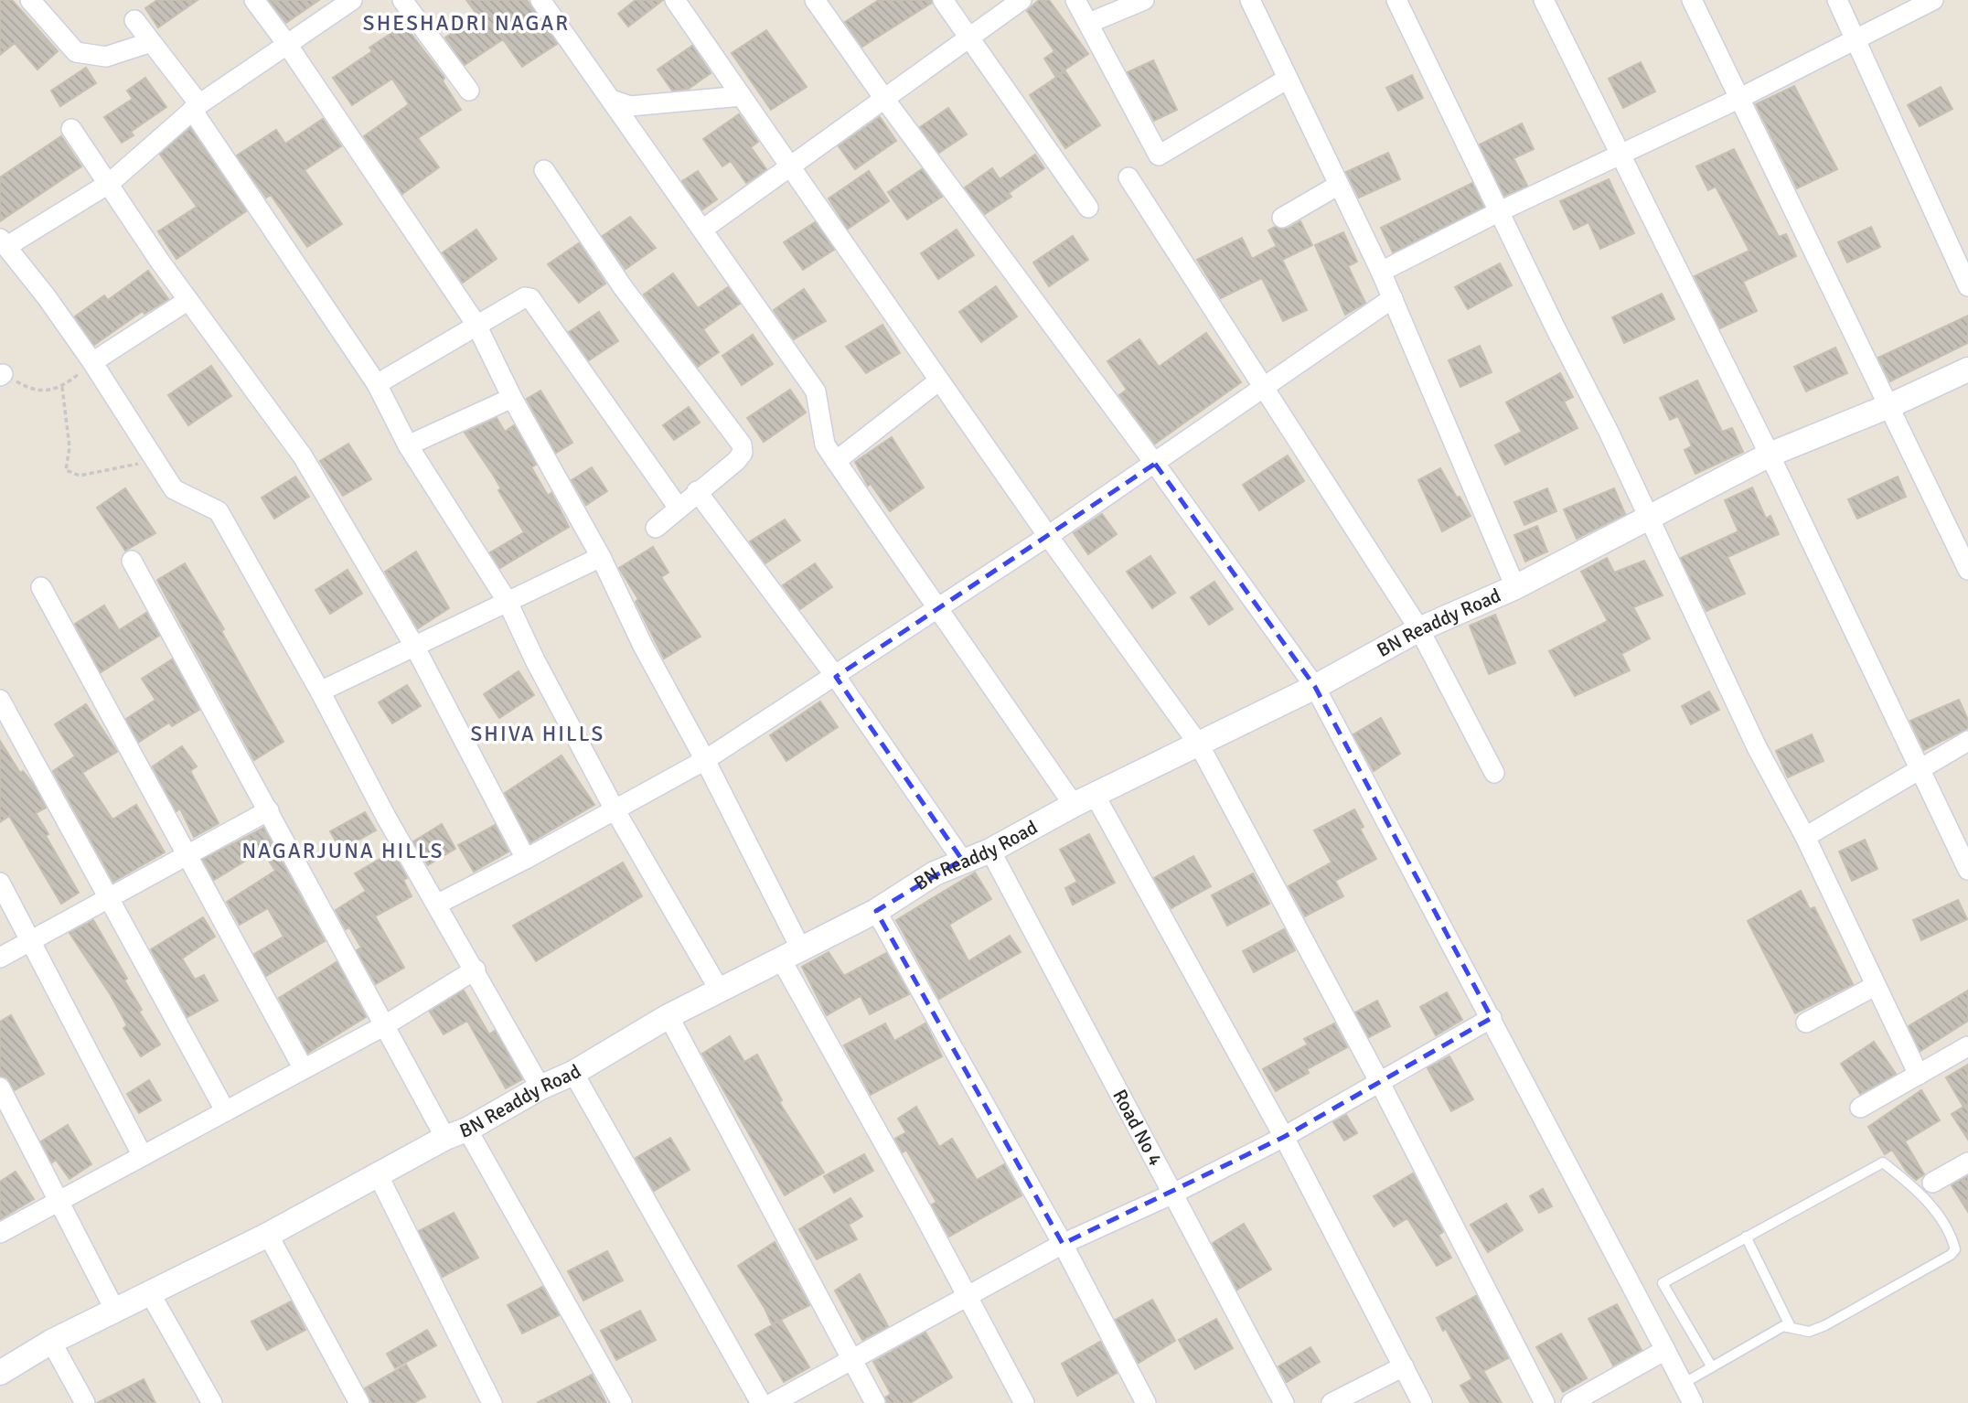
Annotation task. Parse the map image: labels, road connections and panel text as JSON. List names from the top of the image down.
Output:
{
  "streets": {
    "street": ["BN Readdy Road", "Road No 4"]
  },
  "crossings": [
    ["BN Readdy Road", "Road No 4"]
  ],
  "districts": ["SHESHADRI NAGAR", "SHIVA HILLS", "NAGARJUNA HILLS"]
}
